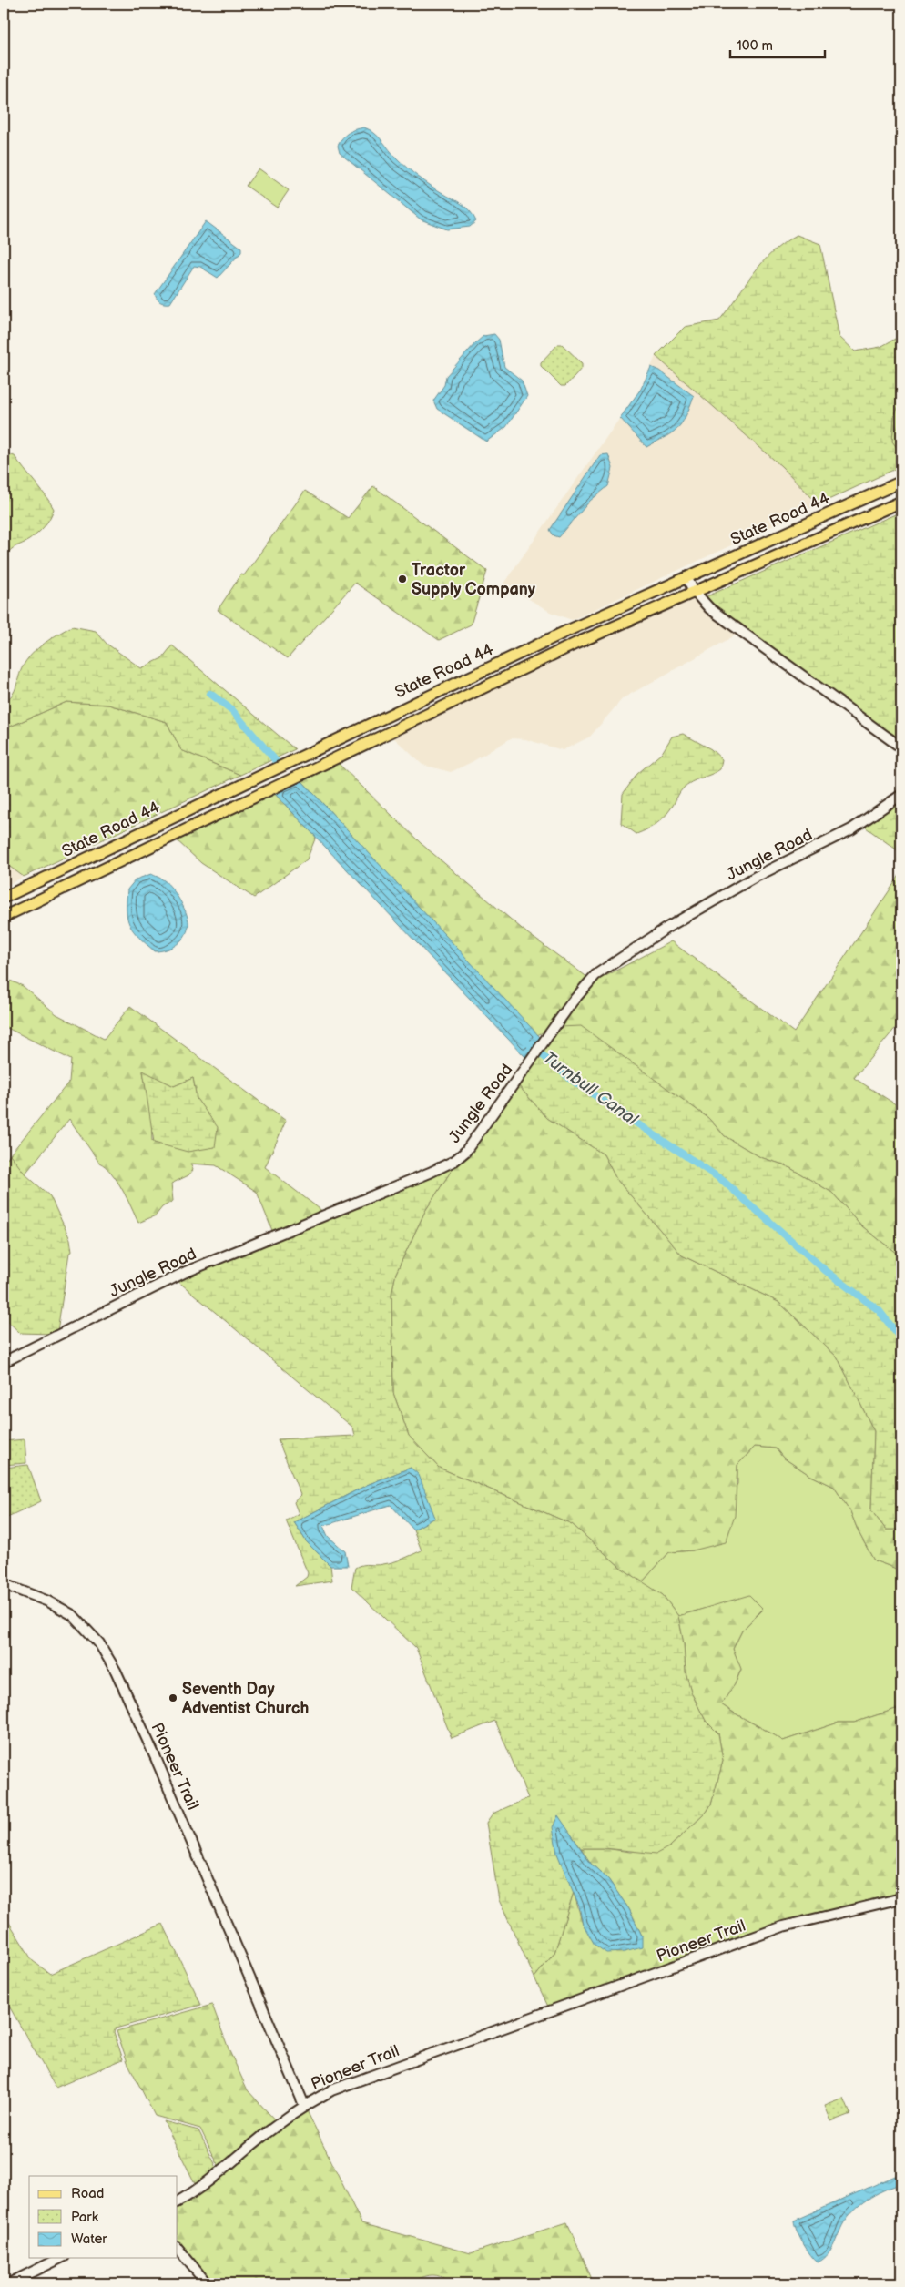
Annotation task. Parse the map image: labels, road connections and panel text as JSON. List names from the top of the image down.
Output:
{
  "streets": {
    "main road": ["State Road 44"],
    "street": ["Jungle Road", "Pioneer Trail"]
  },
  "water": ["Turnbull Canal"],
  "places": ["Tractor Supply Company", "Seventh Day Adventist Church"],
  "legend": ["Road", "Park", "Water"],
  "scale_bar": "100 m"
}
